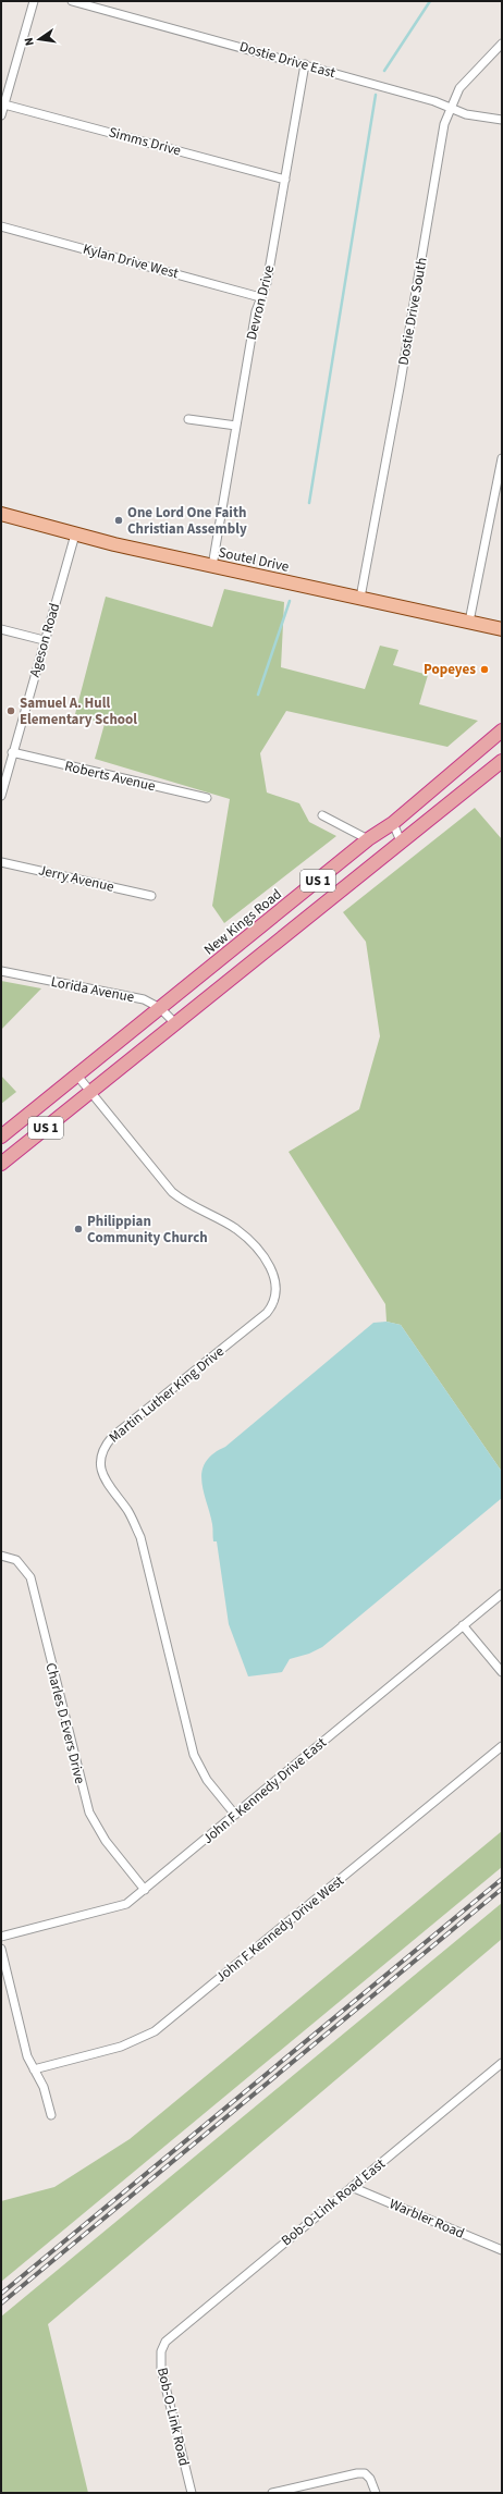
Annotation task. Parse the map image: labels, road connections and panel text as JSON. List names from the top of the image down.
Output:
{
  "streets": {
    "highway": ["US 1", "New Kings Road"],
    "main road": ["Soutel Drive"],
    "street": [
      "Dostie Drive East",
      "Simms Drive",
      "Kylan Drive West",
      "Devron Drive",
      "Dostie Drive South",
      "Ageson Road",
      "Roberts Avenue",
      "Jerry Avenue",
      "Lorida Avenue",
      "Martin Luther King Drive",
      "Charles D Evers Drive",
      "John F Kennedy Drive East",
      "John F Kennedy Drive West",
      "Bob-O-Link Road East",
      "Warbler Road",
      "Bob-O-Link Road"
    ]
  },
  "crossings": [
    ["Dostie Drive East", "Devron Drive"],
    ["Dostie Drive East", "Dostie Drive South"],
    ["Simms Drive", "Devron Drive"],
    ["Kylan Drive West", "Devron Drive"],
    ["Devron Drive", "Soutel Drive"],
    ["Dostie Drive South", "Soutel Drive"],
    ["Soutel Drive", "Ageson Road"],
    ["Ageson Road", "Roberts Avenue"],
    ["US 1", "Lorida Avenue"],
    ["US 1", "Martin Luther King Drive"],
    ["New Kings Road", "Lorida Avenue"],
    ["New Kings Road", "Martin Luther King Drive"],
    ["Martin Luther King Drive", "John F Kennedy Drive East"],
    ["Charles D Evers Drive", "John F Kennedy Drive East"],
    ["Bob-O-Link Road East", "Warbler Road"],
    ["Bob-O-Link Road East", "Bob-O-Link Road"]
  ],
  "places": [
    "One Lord One Faith Christian Assembly",
    "Popeyes",
    "Samuel A. Hull Elementary School",
    "Philippian Community Church"
  ],
  "north": "left"
}
